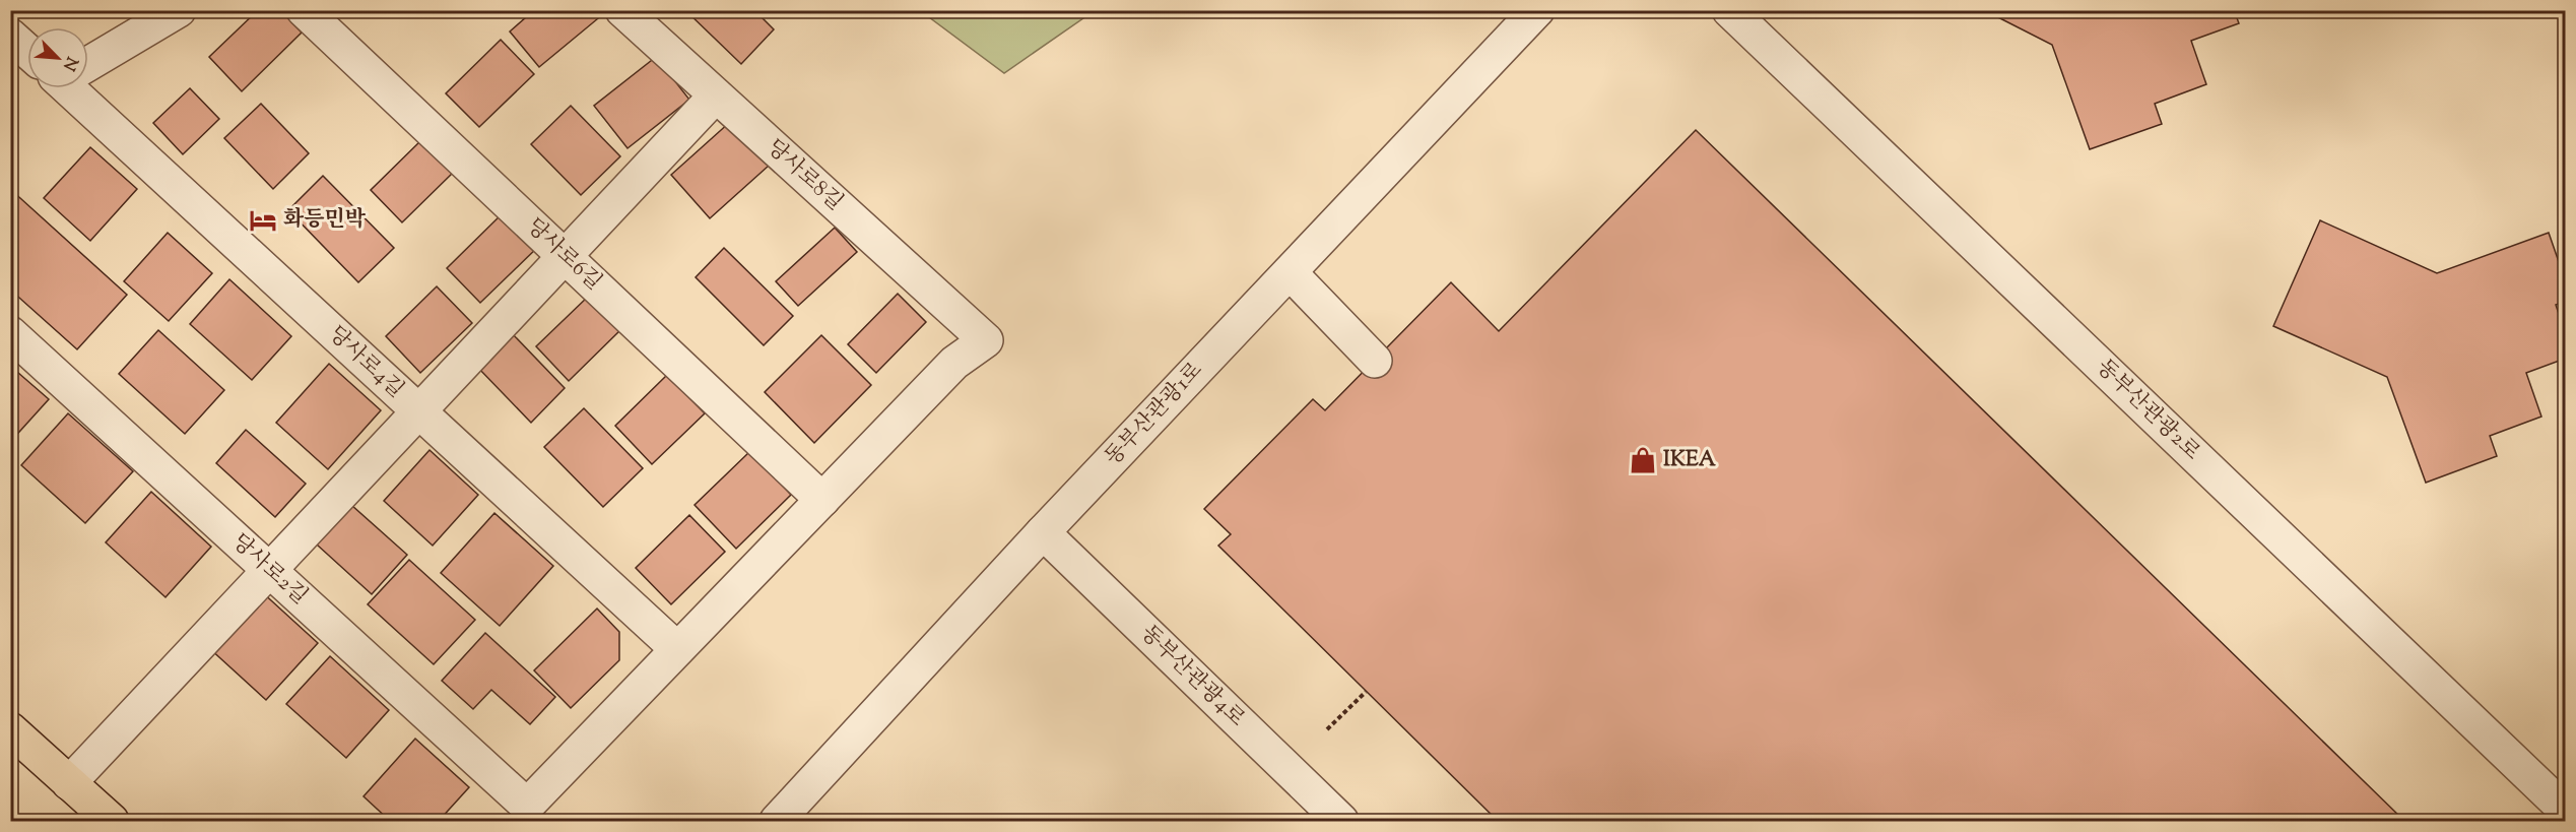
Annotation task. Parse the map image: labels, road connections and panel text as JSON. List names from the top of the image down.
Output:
{
  "streets": {
    "street": [
      "당사로8길",
      "당사로6길",
      "당사로4길",
      "동부산관광2로",
      "동부산관광1로",
      "당사로2길",
      "동부산관광4로"
    ]
  },
  "crossings": [
    ["당사로8길", "당사로6길"],
    ["당사로4길", "당사로2길"],
    ["동부산관광1로", "동부산관광4로"]
  ],
  "places": {
    "hotel": ["화등민박"],
    "shop": ["IKEA"]
  },
  "north": "bottom right"
}
